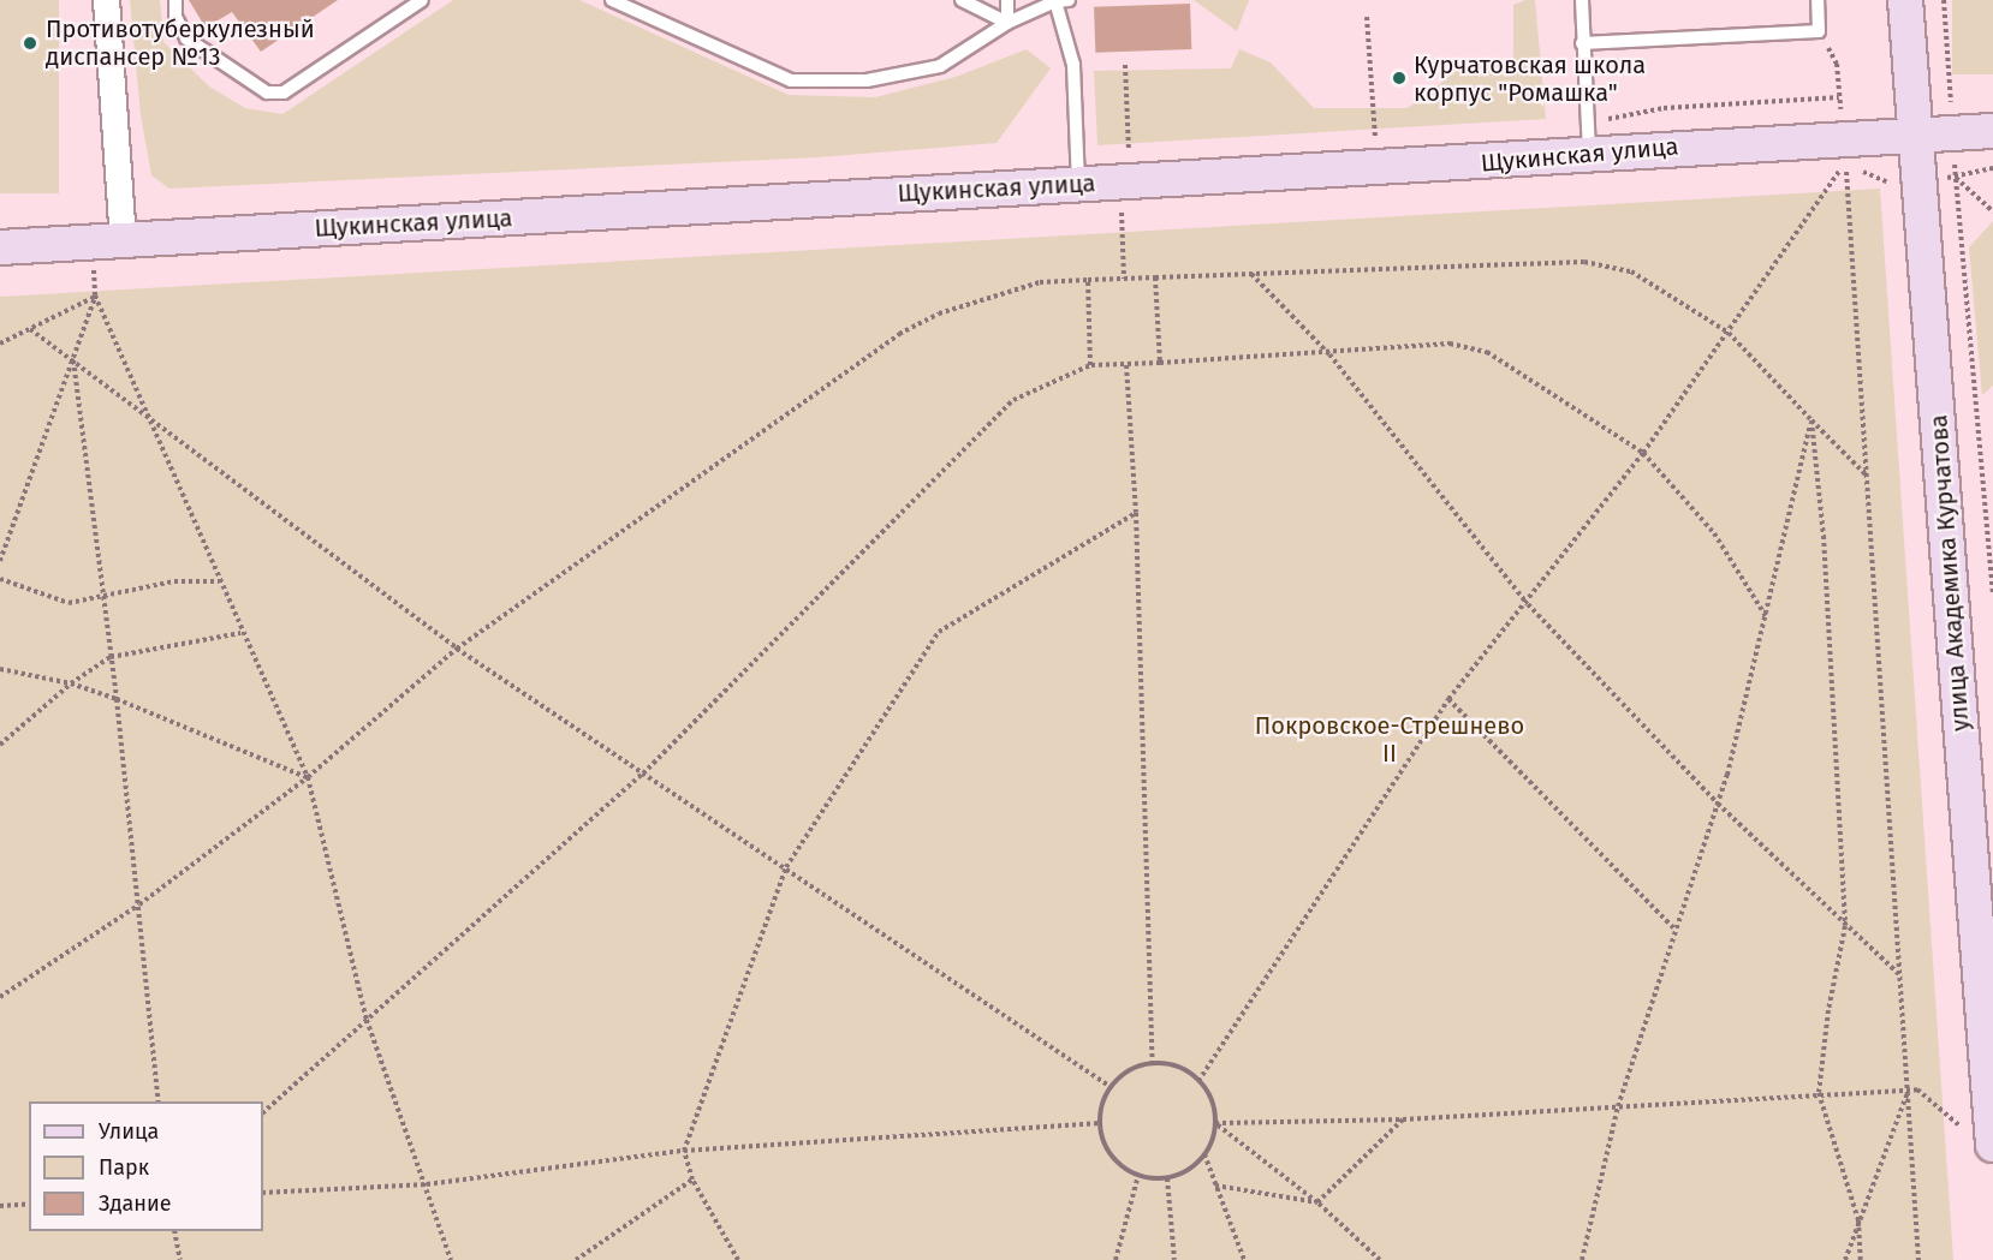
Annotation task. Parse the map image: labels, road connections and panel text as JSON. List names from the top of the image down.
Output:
{
  "streets": {
    "main road": ["Щукинская улица", "улица Академика Курчатова"]
  },
  "crossings": [
    ["Щукинская улица", "улица Академика Курчатова"]
  ],
  "parks": ["Покровское-Стрешнево II"],
  "places": ["Противотуберкулезный диспансер №13", "Курчатовская школа корпус \"Ромашка\""],
  "legend": ["Улица", "Парк", "Здание"]
}
